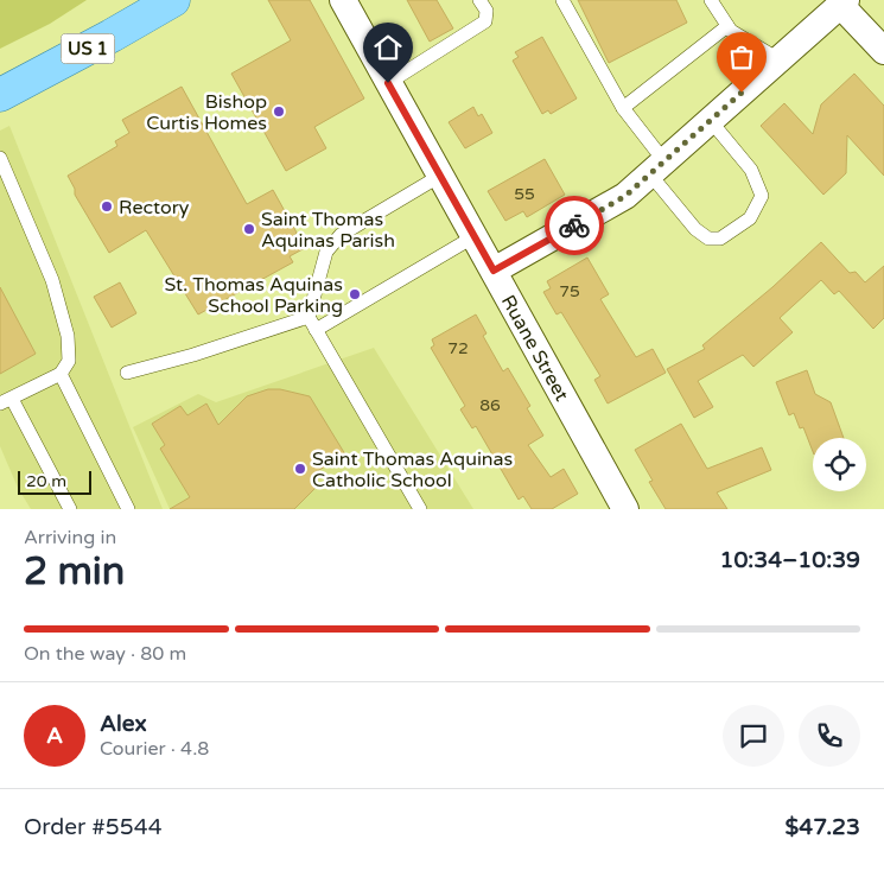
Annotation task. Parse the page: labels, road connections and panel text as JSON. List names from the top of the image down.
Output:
{
  "streets": {
    "main road": ["US 1"],
    "street": ["Ruane Street"]
  },
  "places": [
    "Bishop Curtis Homes",
    "Rectory",
    "Saint Thomas Aquinas Parish",
    "St. Thomas Aquinas School Parking",
    "Saint Thomas Aquinas Catholic School"
  ],
  "house_numbers": [
    "55",
    "75",
    "72",
    "86"
  ],
  "scale_bar": "20 m",
  "page": {
    "scale": "20 m",
    "heading": ["2 min", "Arriving in", "10:34–10:39"],
    "panel": [
      "Alex",
      "Courier · 4.8",
      "Order #5544",
      "$47.23"
    ],
    "bar": "On the way · 80 m",
    "round": "A"
  }
}
